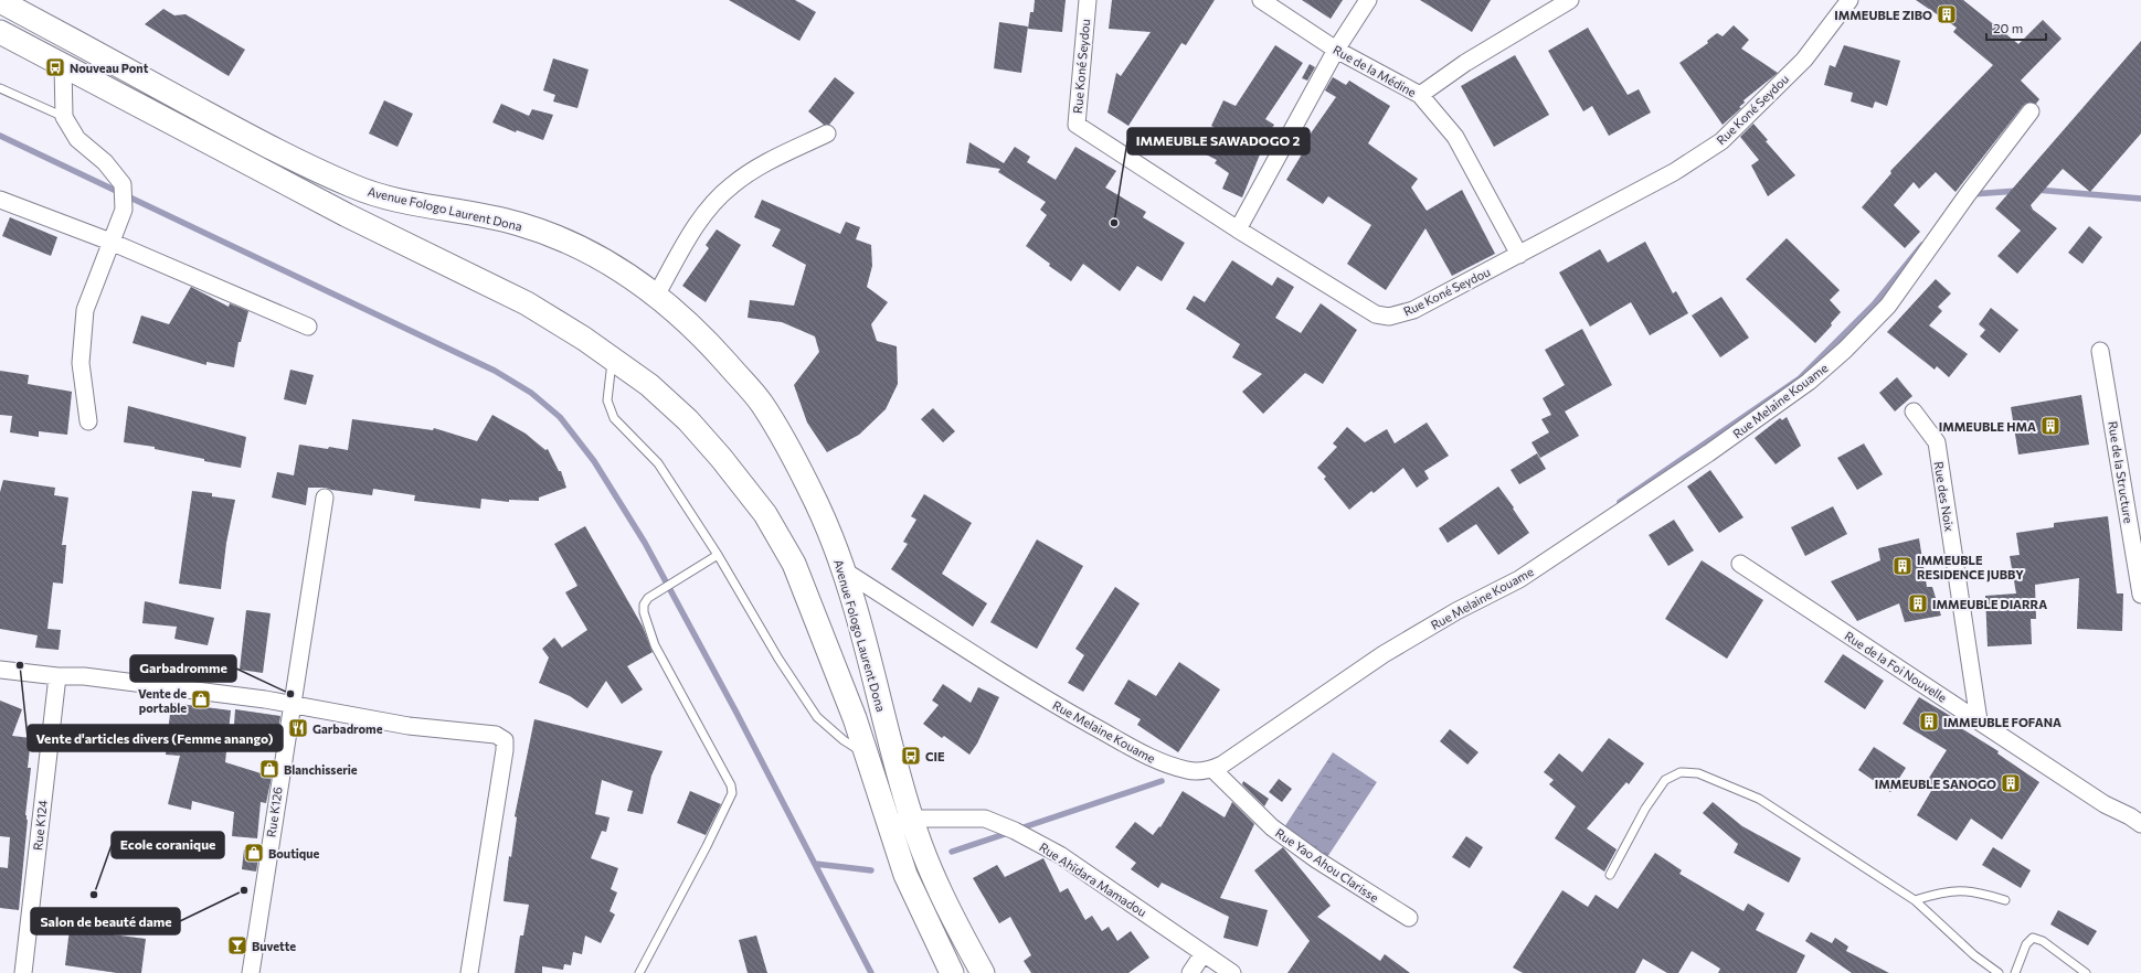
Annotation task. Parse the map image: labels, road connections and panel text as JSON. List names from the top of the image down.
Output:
{
  "streets": {
    "main road": ["Avenue Fologo Laurent Dona"],
    "street": [
      "Rue Koné Seydou",
      "Rue de la Médine",
      "Rue Melaine Kouame",
      "Rue de la Structure",
      "Rue des Noix",
      "Rue de la Foi Nouvelle",
      "Rue K126",
      "Rue K124",
      "Rue Yao Ahou Clarisse",
      "Rue Ahïdara Mamadou"
    ]
  },
  "crossings": [
    ["Rue Koné Seydou", "Rue de la Médine"],
    ["Avenue Fologo Laurent Dona", "Rue Melaine Kouame"],
    ["Avenue Fologo Laurent Dona", "Rue Ahïdara Mamadou"],
    ["Rue Melaine Kouame", "Rue Yao Ahou Clarisse"],
    ["Rue des Noix", "Rue de la Foi Nouvelle"]
  ],
  "places": {
    "building": [
      "IMMEUBLE ZIBO",
      "IMMEUBLE HMA",
      "IMMEUBLE RESIDENCE JUBBY",
      "IMMEUBLE DIARRA",
      "IMMEUBLE FOFANA",
      "IMMEUBLE SANOGO"
    ],
    "bus stop": ["Nouveau Pont", "CIE"],
    "other": [
      "IMMEUBLE SAWADOGO 2",
      "Vente d'articles divers (Femme anango)",
      "Garbadromme",
      "Salon de beauté dame",
      "Ecole coranique"
    ],
    "shop": ["Vente de portable", "Blanchisserie", "Boutique"],
    "restaurant": ["Garbadrome"],
    "bar": ["Buvette"]
  },
  "scale_bar": "20 m"
}
